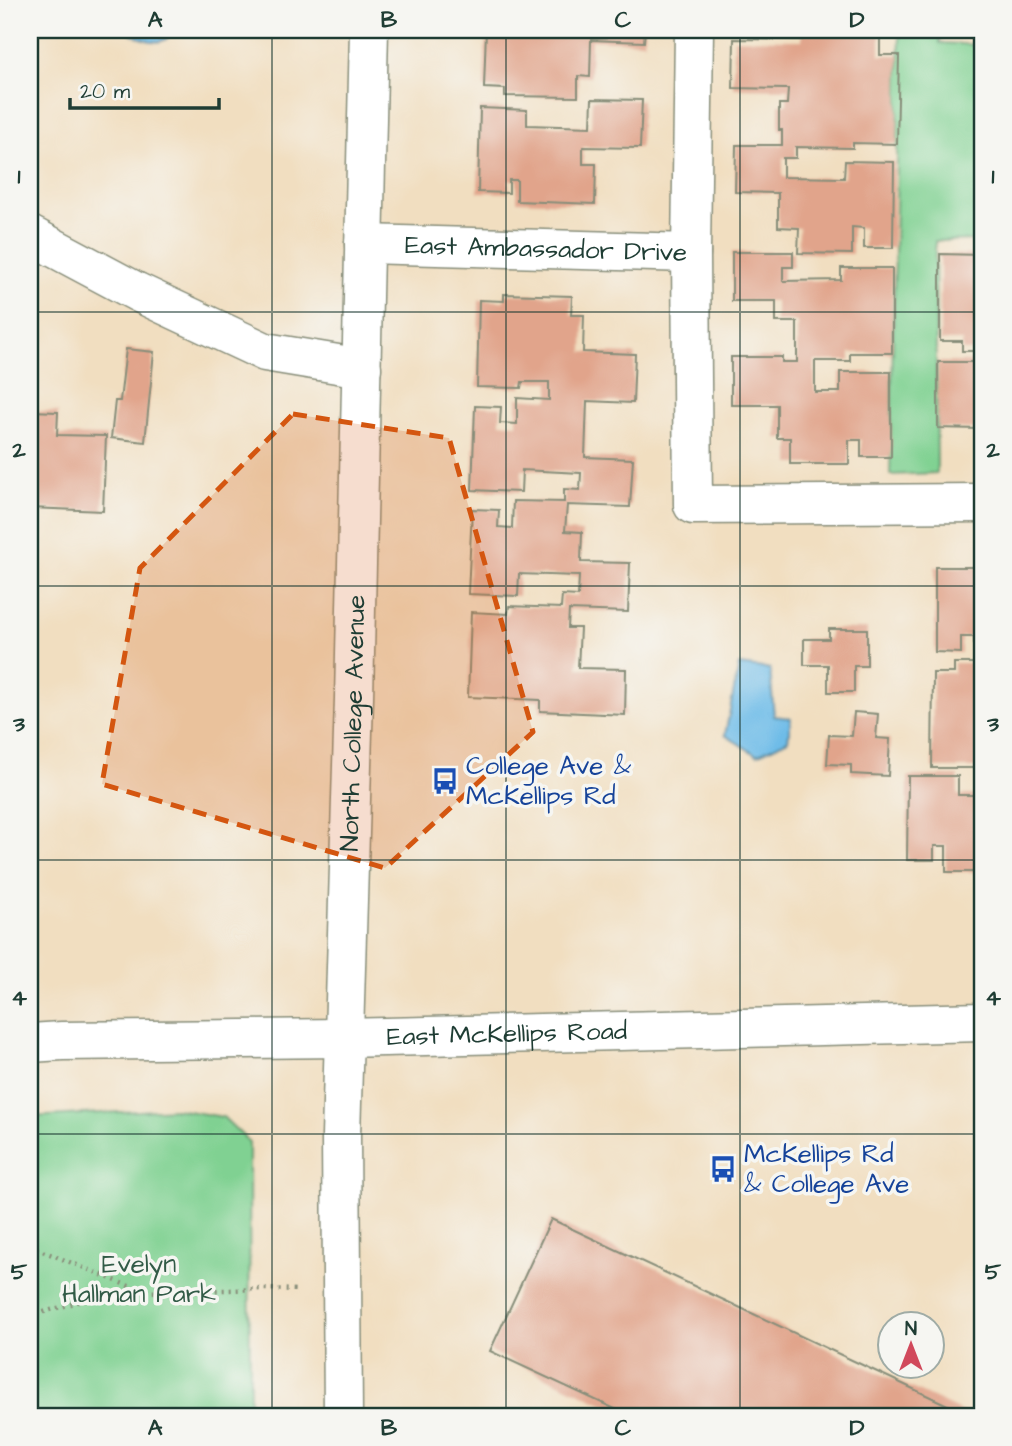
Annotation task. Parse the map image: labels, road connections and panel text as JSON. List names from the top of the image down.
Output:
{
  "streets": {
    "street": ["East Ambassador Drive", "North College Avenue", "East McKellips Road"]
  },
  "crossings": [
    ["East Ambassador Drive", "North College Avenue"],
    ["North College Avenue", "East McKellips Road"]
  ],
  "parks": ["Evelyn Hallman Park"],
  "places": {
    "bus stop": ["College Ave & McKellips Rd", "McKellips Rd & College Ave"]
  },
  "scale_bar": "20 m",
  "north": "top",
  "grid": {
    "columns": [
      "A",
      "B",
      "C",
      "D"
    ],
    "rows": [
      "1",
      "2",
      "3",
      "4",
      "5"
    ]
  }
}
